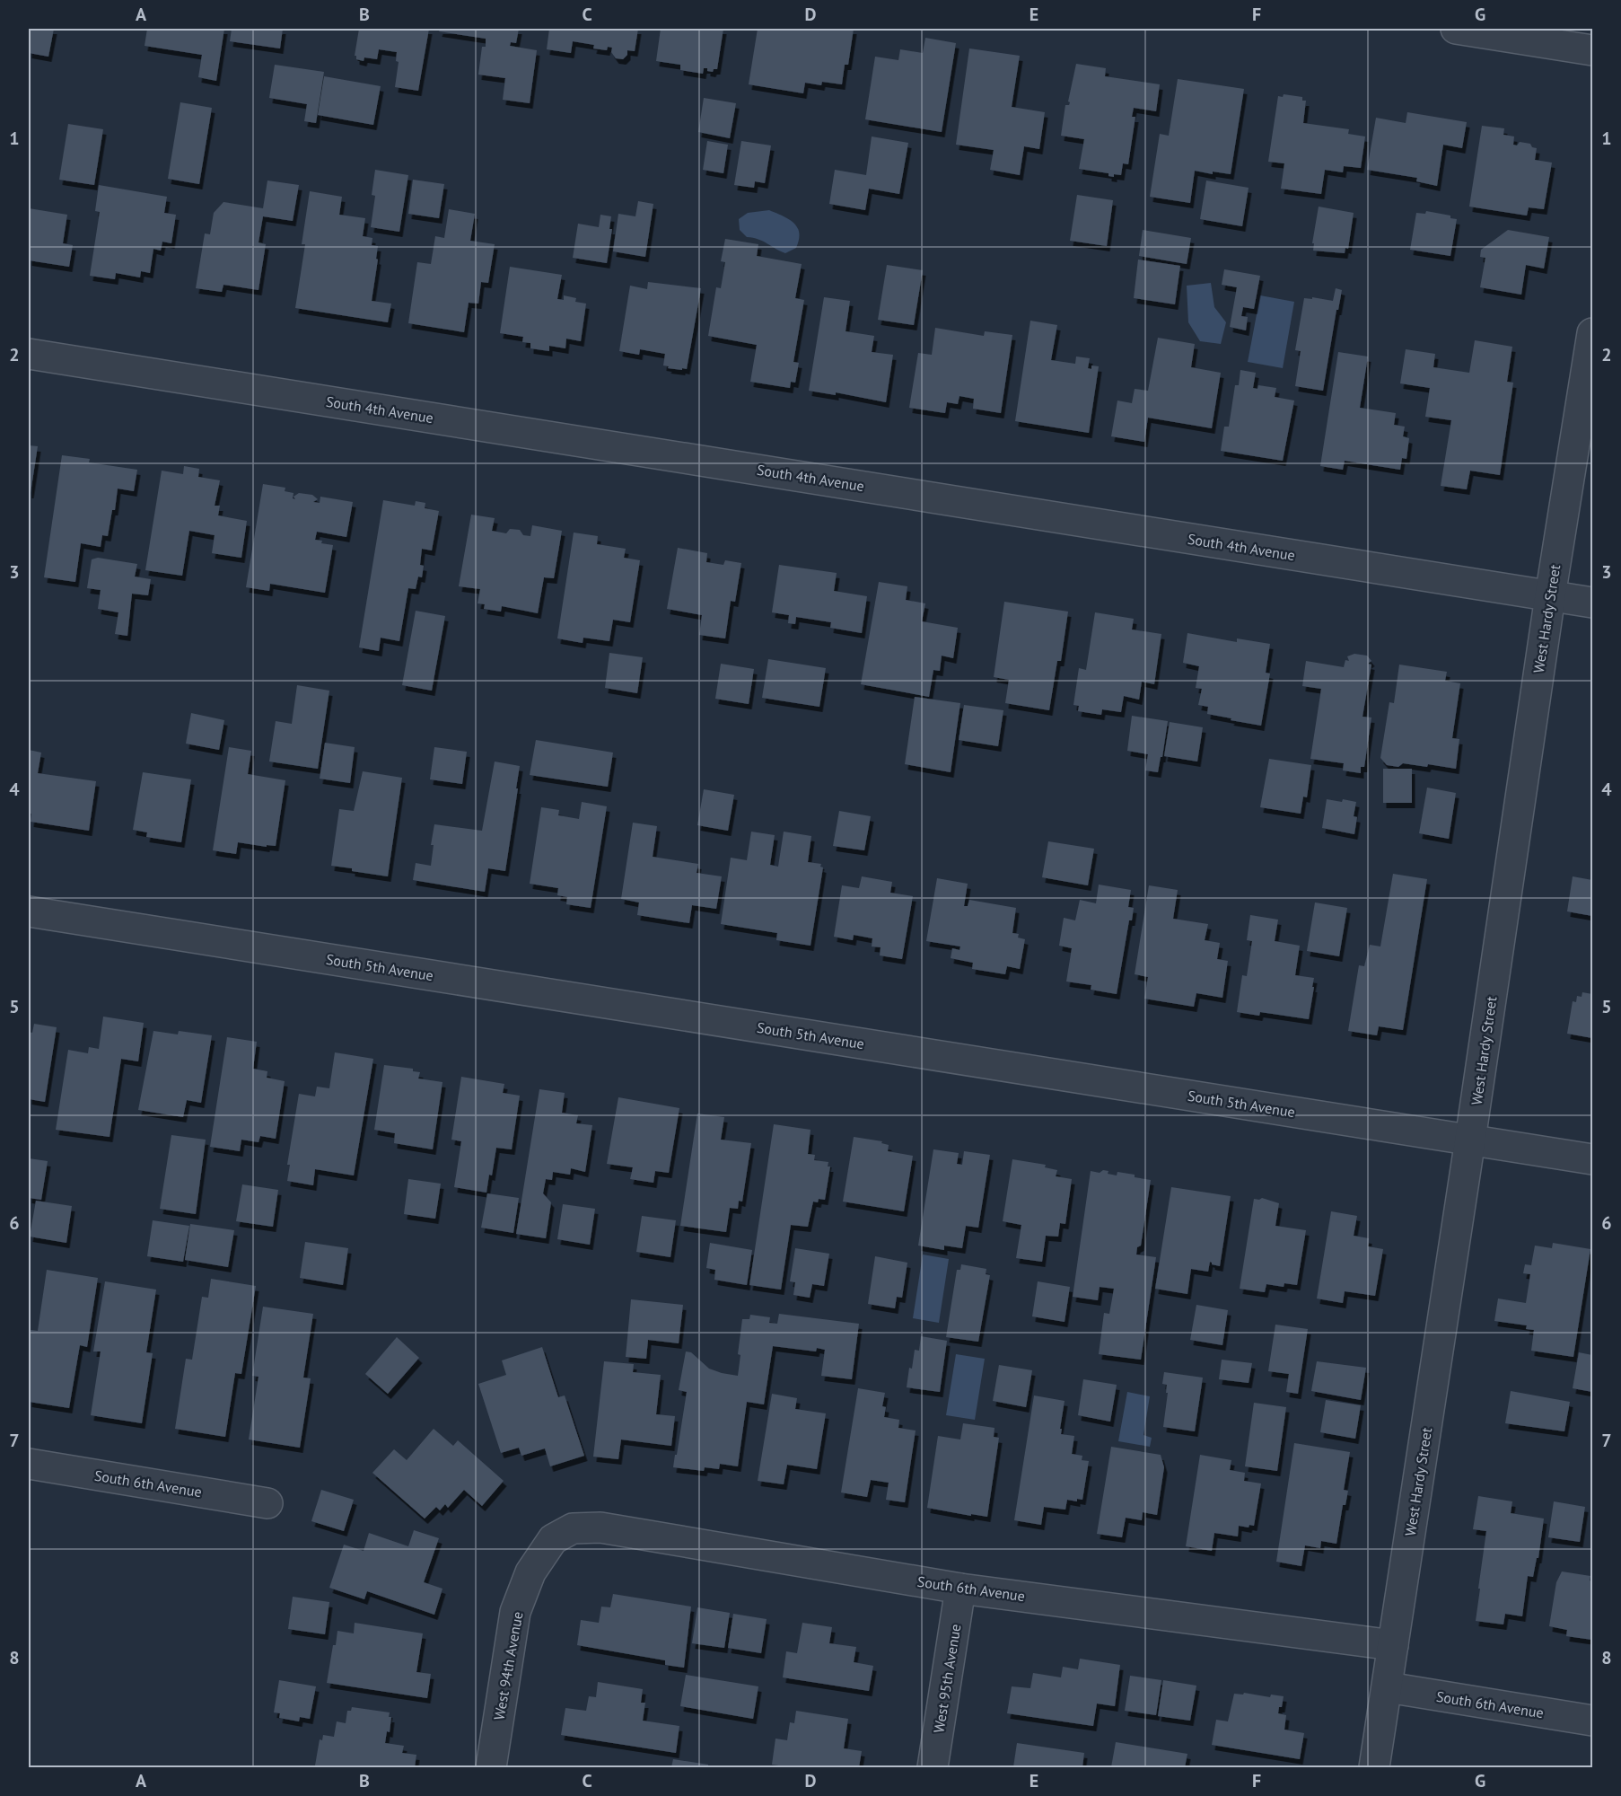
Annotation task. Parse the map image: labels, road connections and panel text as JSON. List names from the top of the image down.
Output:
{
  "streets": {
    "street": [
      "South 4th Avenue",
      "West Hardy Street",
      "South 5th Avenue",
      "South 6th Avenue",
      "West 94th Avenue",
      "West 95th Avenue"
    ]
  },
  "crossings": [
    ["South 4th Avenue", "West Hardy Street"],
    ["West Hardy Street", "South 5th Avenue"],
    ["West Hardy Street", "South 6th Avenue"],
    ["South 6th Avenue", "West 94th Avenue"],
    ["South 6th Avenue", "West 95th Avenue"]
  ],
  "grid": {
    "columns": [
      "A",
      "B",
      "C",
      "D",
      "E",
      "F",
      "G"
    ],
    "rows": [
      "1",
      "2",
      "3",
      "4",
      "5",
      "6",
      "7",
      "8"
    ]
  }
}
